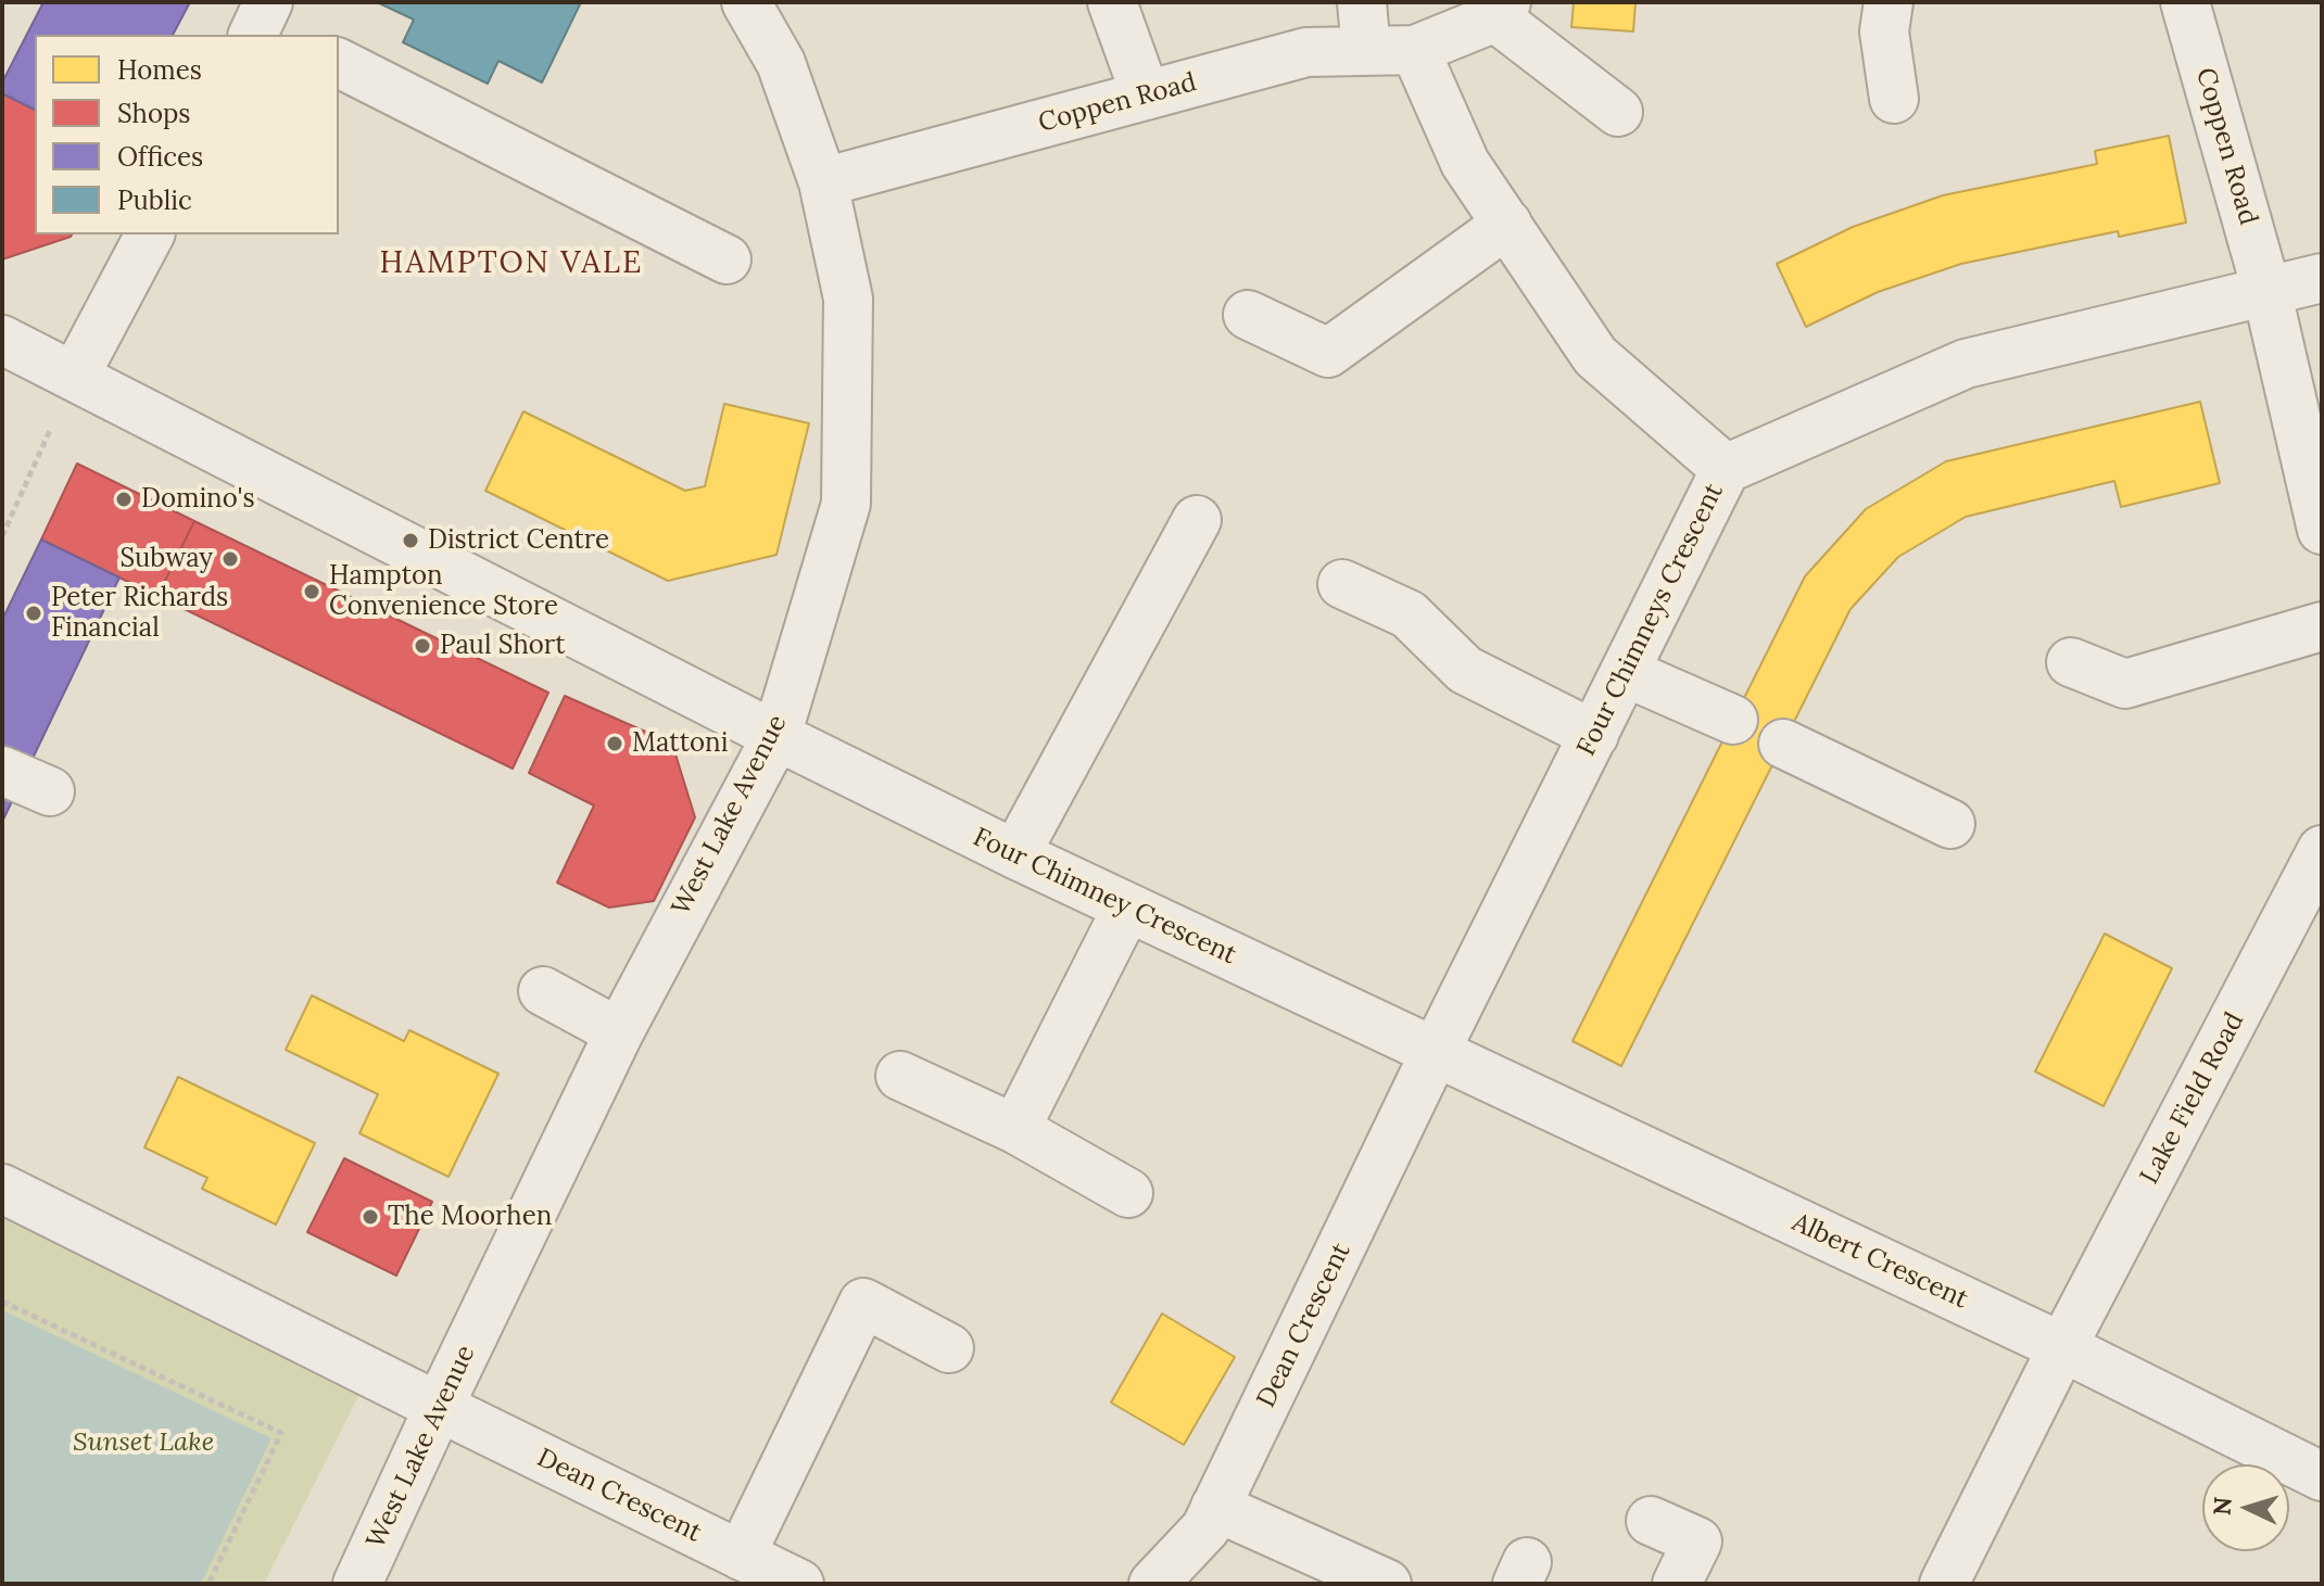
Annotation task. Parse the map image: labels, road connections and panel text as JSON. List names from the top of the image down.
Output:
{
  "streets": {
    "street": [
      "Coppen Road",
      "Four Chimneys Crescent",
      "West Lake Avenue",
      "Four Chimney Crescent",
      "Lake Field Road",
      "Albert Crescent",
      "Dean Crescent"
    ]
  },
  "crossings": [
    ["Coppen Road", "Four Chimneys Crescent"],
    ["Coppen Road", "West Lake Avenue"],
    ["Four Chimneys Crescent", "Four Chimney Crescent"],
    ["Four Chimneys Crescent", "Albert Crescent"],
    ["Four Chimneys Crescent", "Dean Crescent"],
    ["West Lake Avenue", "Four Chimney Crescent"],
    ["West Lake Avenue", "Dean Crescent"],
    ["Four Chimney Crescent", "Albert Crescent"],
    ["Four Chimney Crescent", "Dean Crescent"],
    ["Lake Field Road", "Albert Crescent"],
    ["Albert Crescent", "Dean Crescent"]
  ],
  "districts": ["HAMPTON VALE"],
  "parks": ["Sunset Lake"],
  "places": [
    "Domino's",
    "District Centre",
    "Subway",
    "Hampton Convenience Store",
    "Peter Richards Financial",
    "Paul Short",
    "Mattoni",
    "The Moorhen"
  ],
  "legend": [
    "Homes",
    "Shops",
    "Offices",
    "Public"
  ],
  "north": "left"
}
